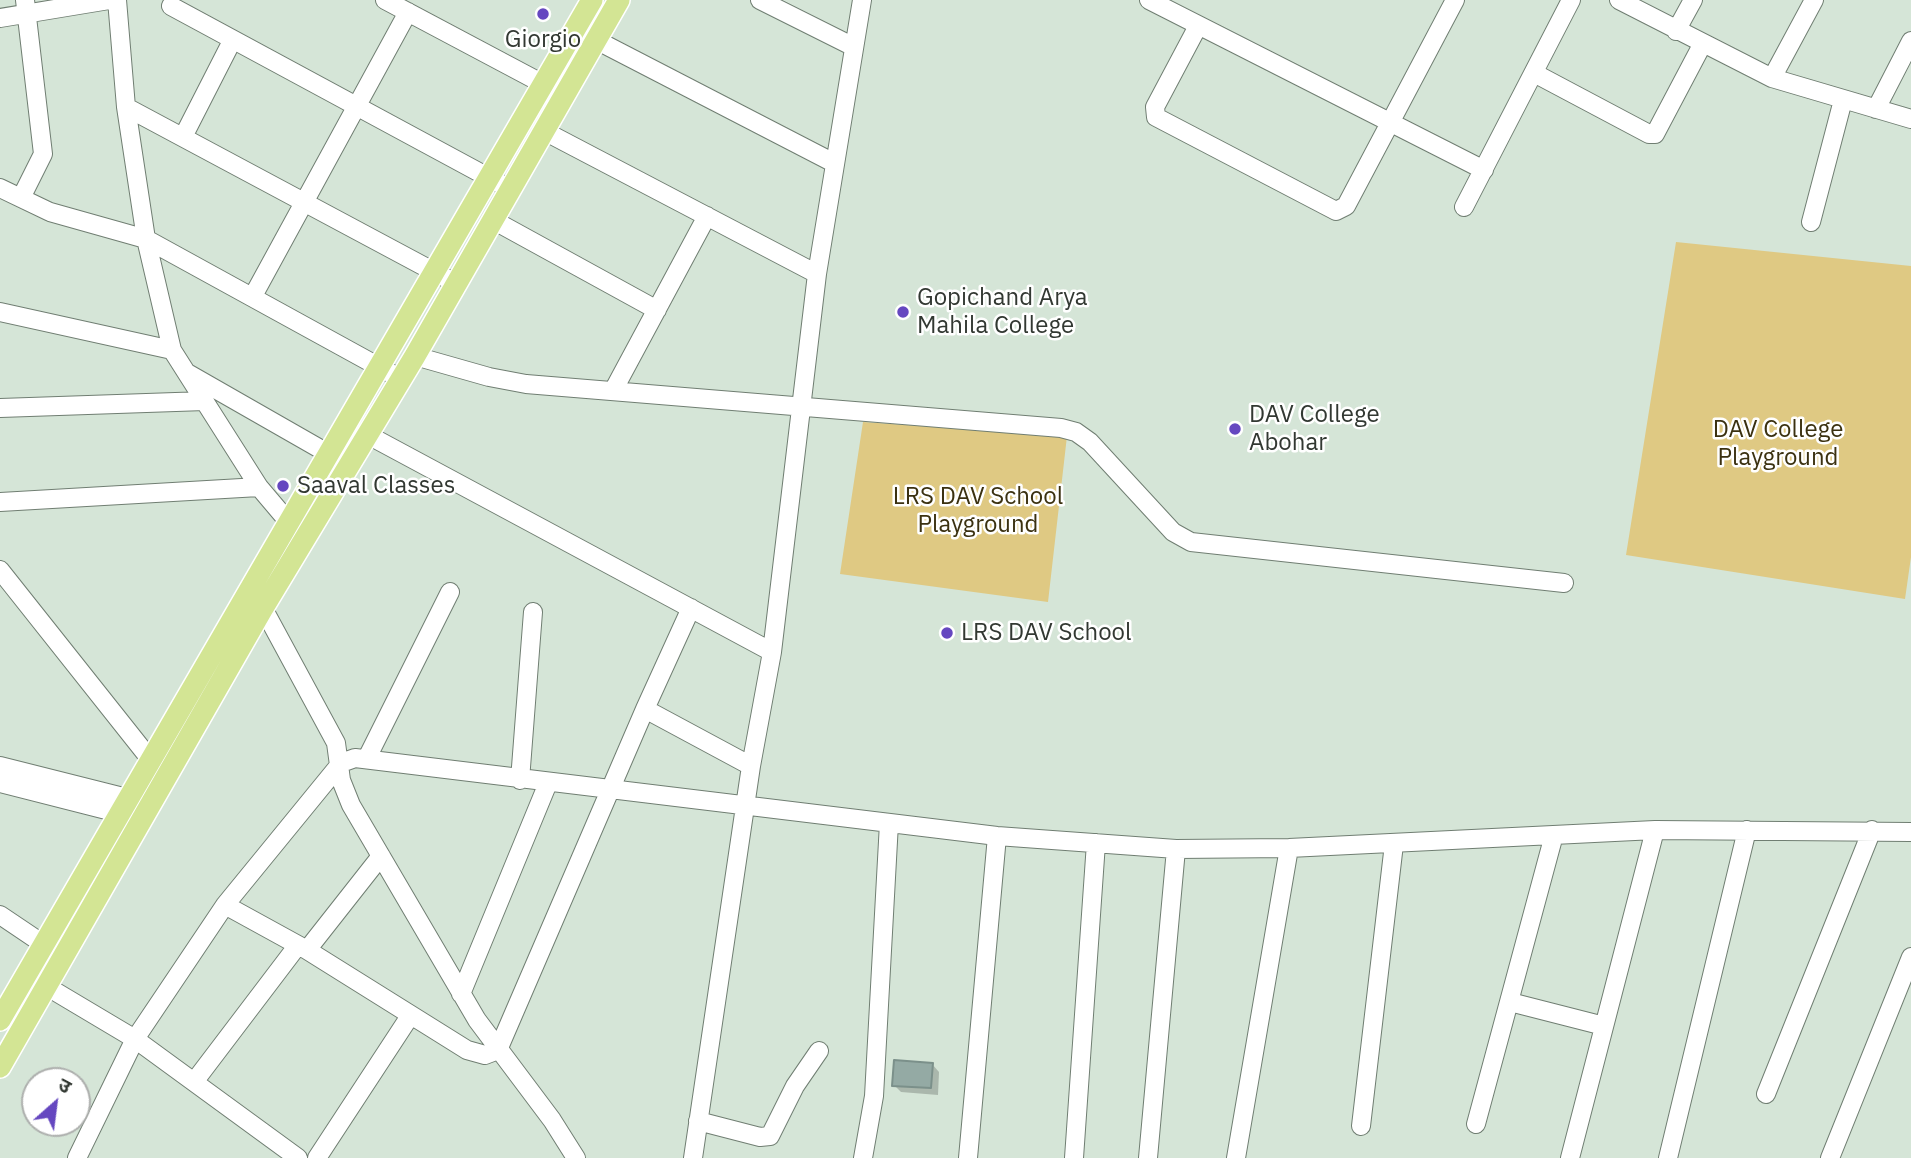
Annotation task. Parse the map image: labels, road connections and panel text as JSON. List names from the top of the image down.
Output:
{
  "parks": ["DAV College Playground", "LRS DAV School Playground"],
  "places": [
    "Giorgio",
    "Gopichand Arya Mahila College",
    "DAV College Abohar",
    "Saaval Classes",
    "LRS DAV School"
  ],
  "north": "top right"
}
